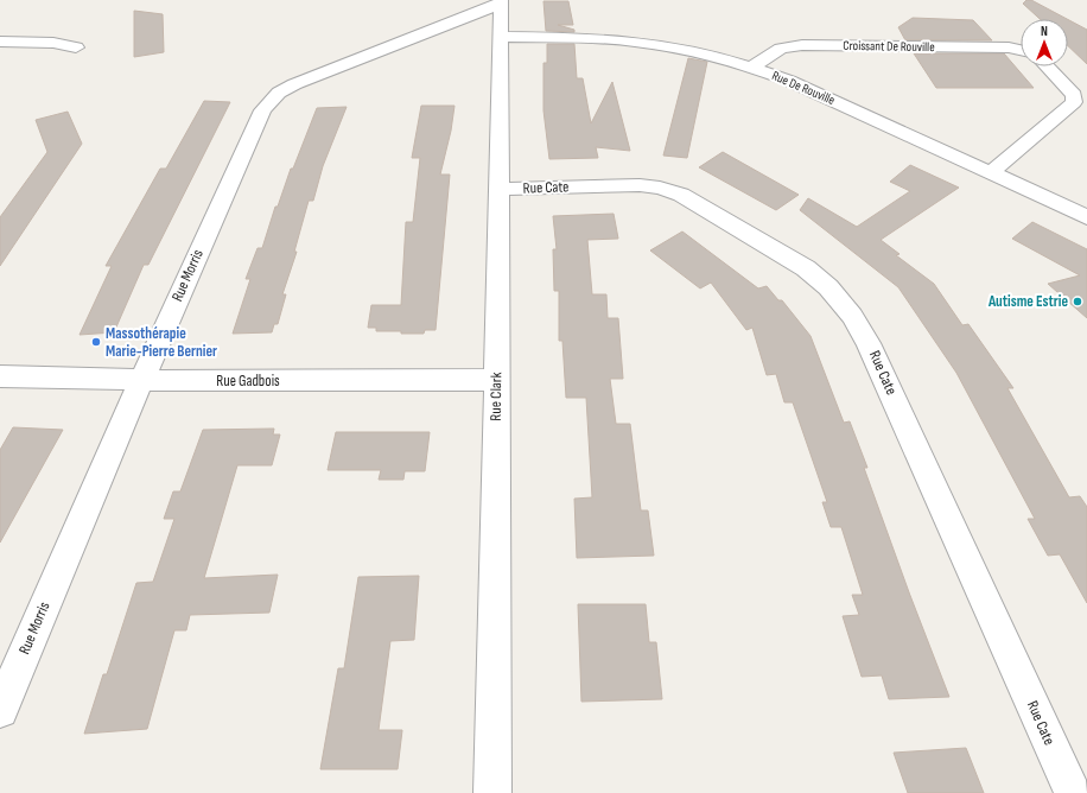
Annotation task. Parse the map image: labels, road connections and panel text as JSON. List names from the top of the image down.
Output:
{
  "streets": {
    "street": [
      "Croissant De Rouville",
      "Rue De Rouville",
      "Rue Cate",
      "Rue Morris",
      "Rue Gadbois",
      "Rue Clark"
    ]
  },
  "crossings": [
    ["Croissant De Rouville", "Rue De Rouville"],
    ["Rue De Rouville", "Rue Clark"],
    ["Rue Cate", "Rue Clark"],
    ["Rue Morris", "Rue Gadbois"],
    ["Rue Morris", "Rue Clark"],
    ["Rue Gadbois", "Rue Clark"]
  ],
  "places": ["Autisme Estrie", "Massothérapie Marie-Pierre Bernier"],
  "north": "top"
}
